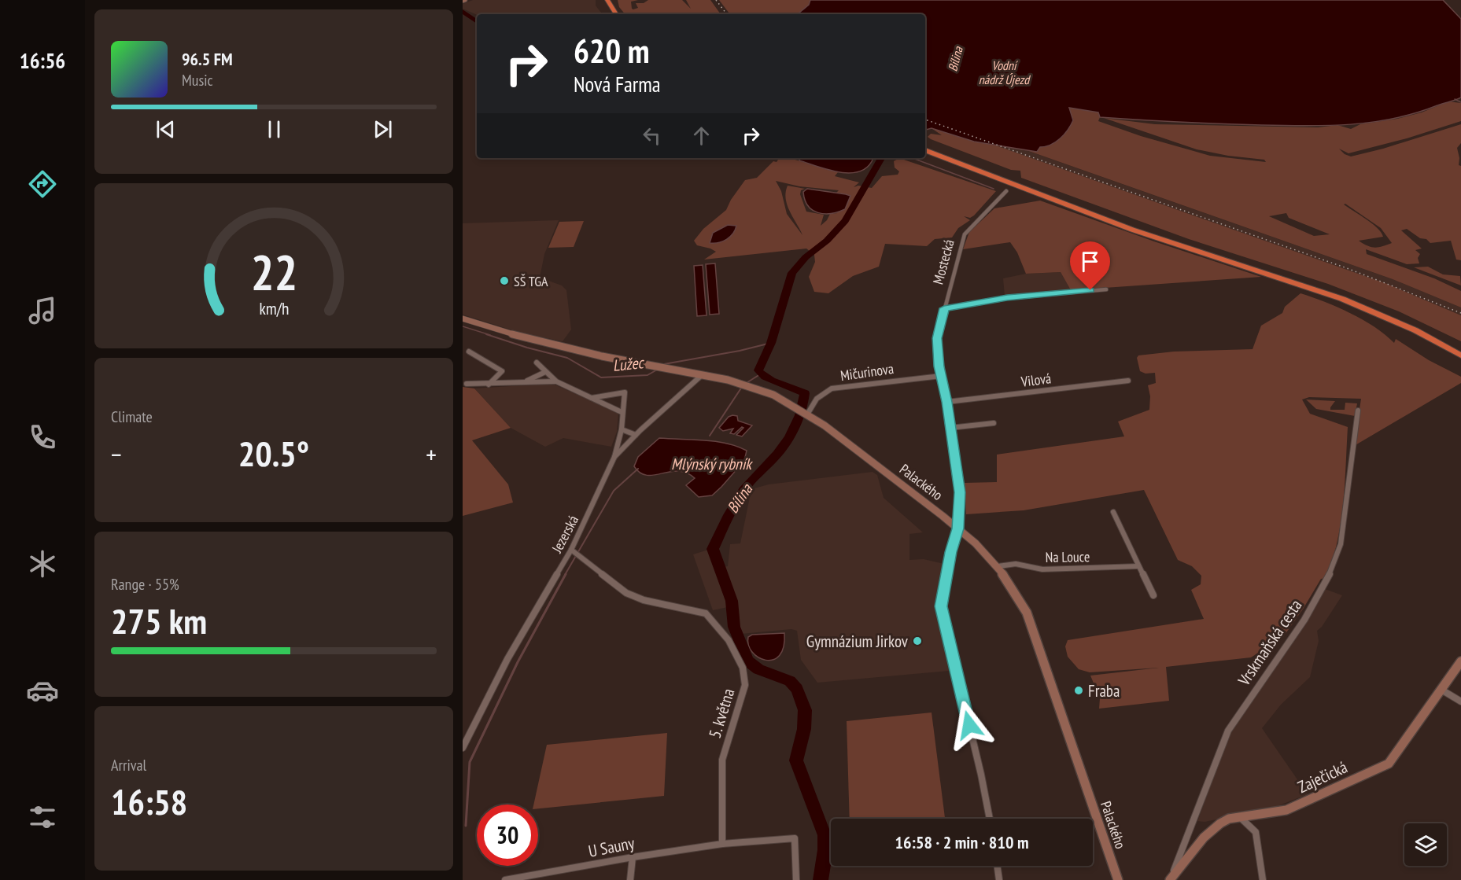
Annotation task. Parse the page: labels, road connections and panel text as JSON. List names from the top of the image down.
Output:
{
  "streets": {
    "street": [
      "Mostecká",
      "Mičurinova",
      "Vilová",
      "Palackého",
      "Jezerská",
      "Na Louce",
      "Vrskmaňská cesta",
      "5. května",
      "Zaječická",
      "U Sauny"
    ]
  },
  "crossings": [
    ["Mostecká", "Mičurinova"],
    ["Mostecká", "Vilová"],
    ["Mostecká", "Palackého"],
    ["Mičurinova", "Palackého"],
    ["Palackého", "Na Louce"],
    ["Jezerská", "5. května"],
    ["Vrskmaňská cesta", "Zaječická"],
    ["5. května", "U Sauny"]
  ],
  "water": [
    "Bílina",
    "Vodní nádrž Újezd",
    "Lužec",
    "Mlýnský rybník"
  ],
  "places": ["SŠ TGA", "Gymnázium Jirkov", "Fraba"],
  "page": {
    "tabs": "16:56",
    "turn": ["620 m", "Nová Farma"],
    "song": ["96.5 FM", "Music"],
    "tile": [
      "Climate",
      ["Range · 55%", "275 km"],
      ["Arrival", "16:58"]
    ],
    "heat": ["−", "20.5°", "+"],
    "limit": "30",
    "trip": "16:58 · 2 min · 810 m",
    "gauge": ["22", "km/h"]
  }
}
